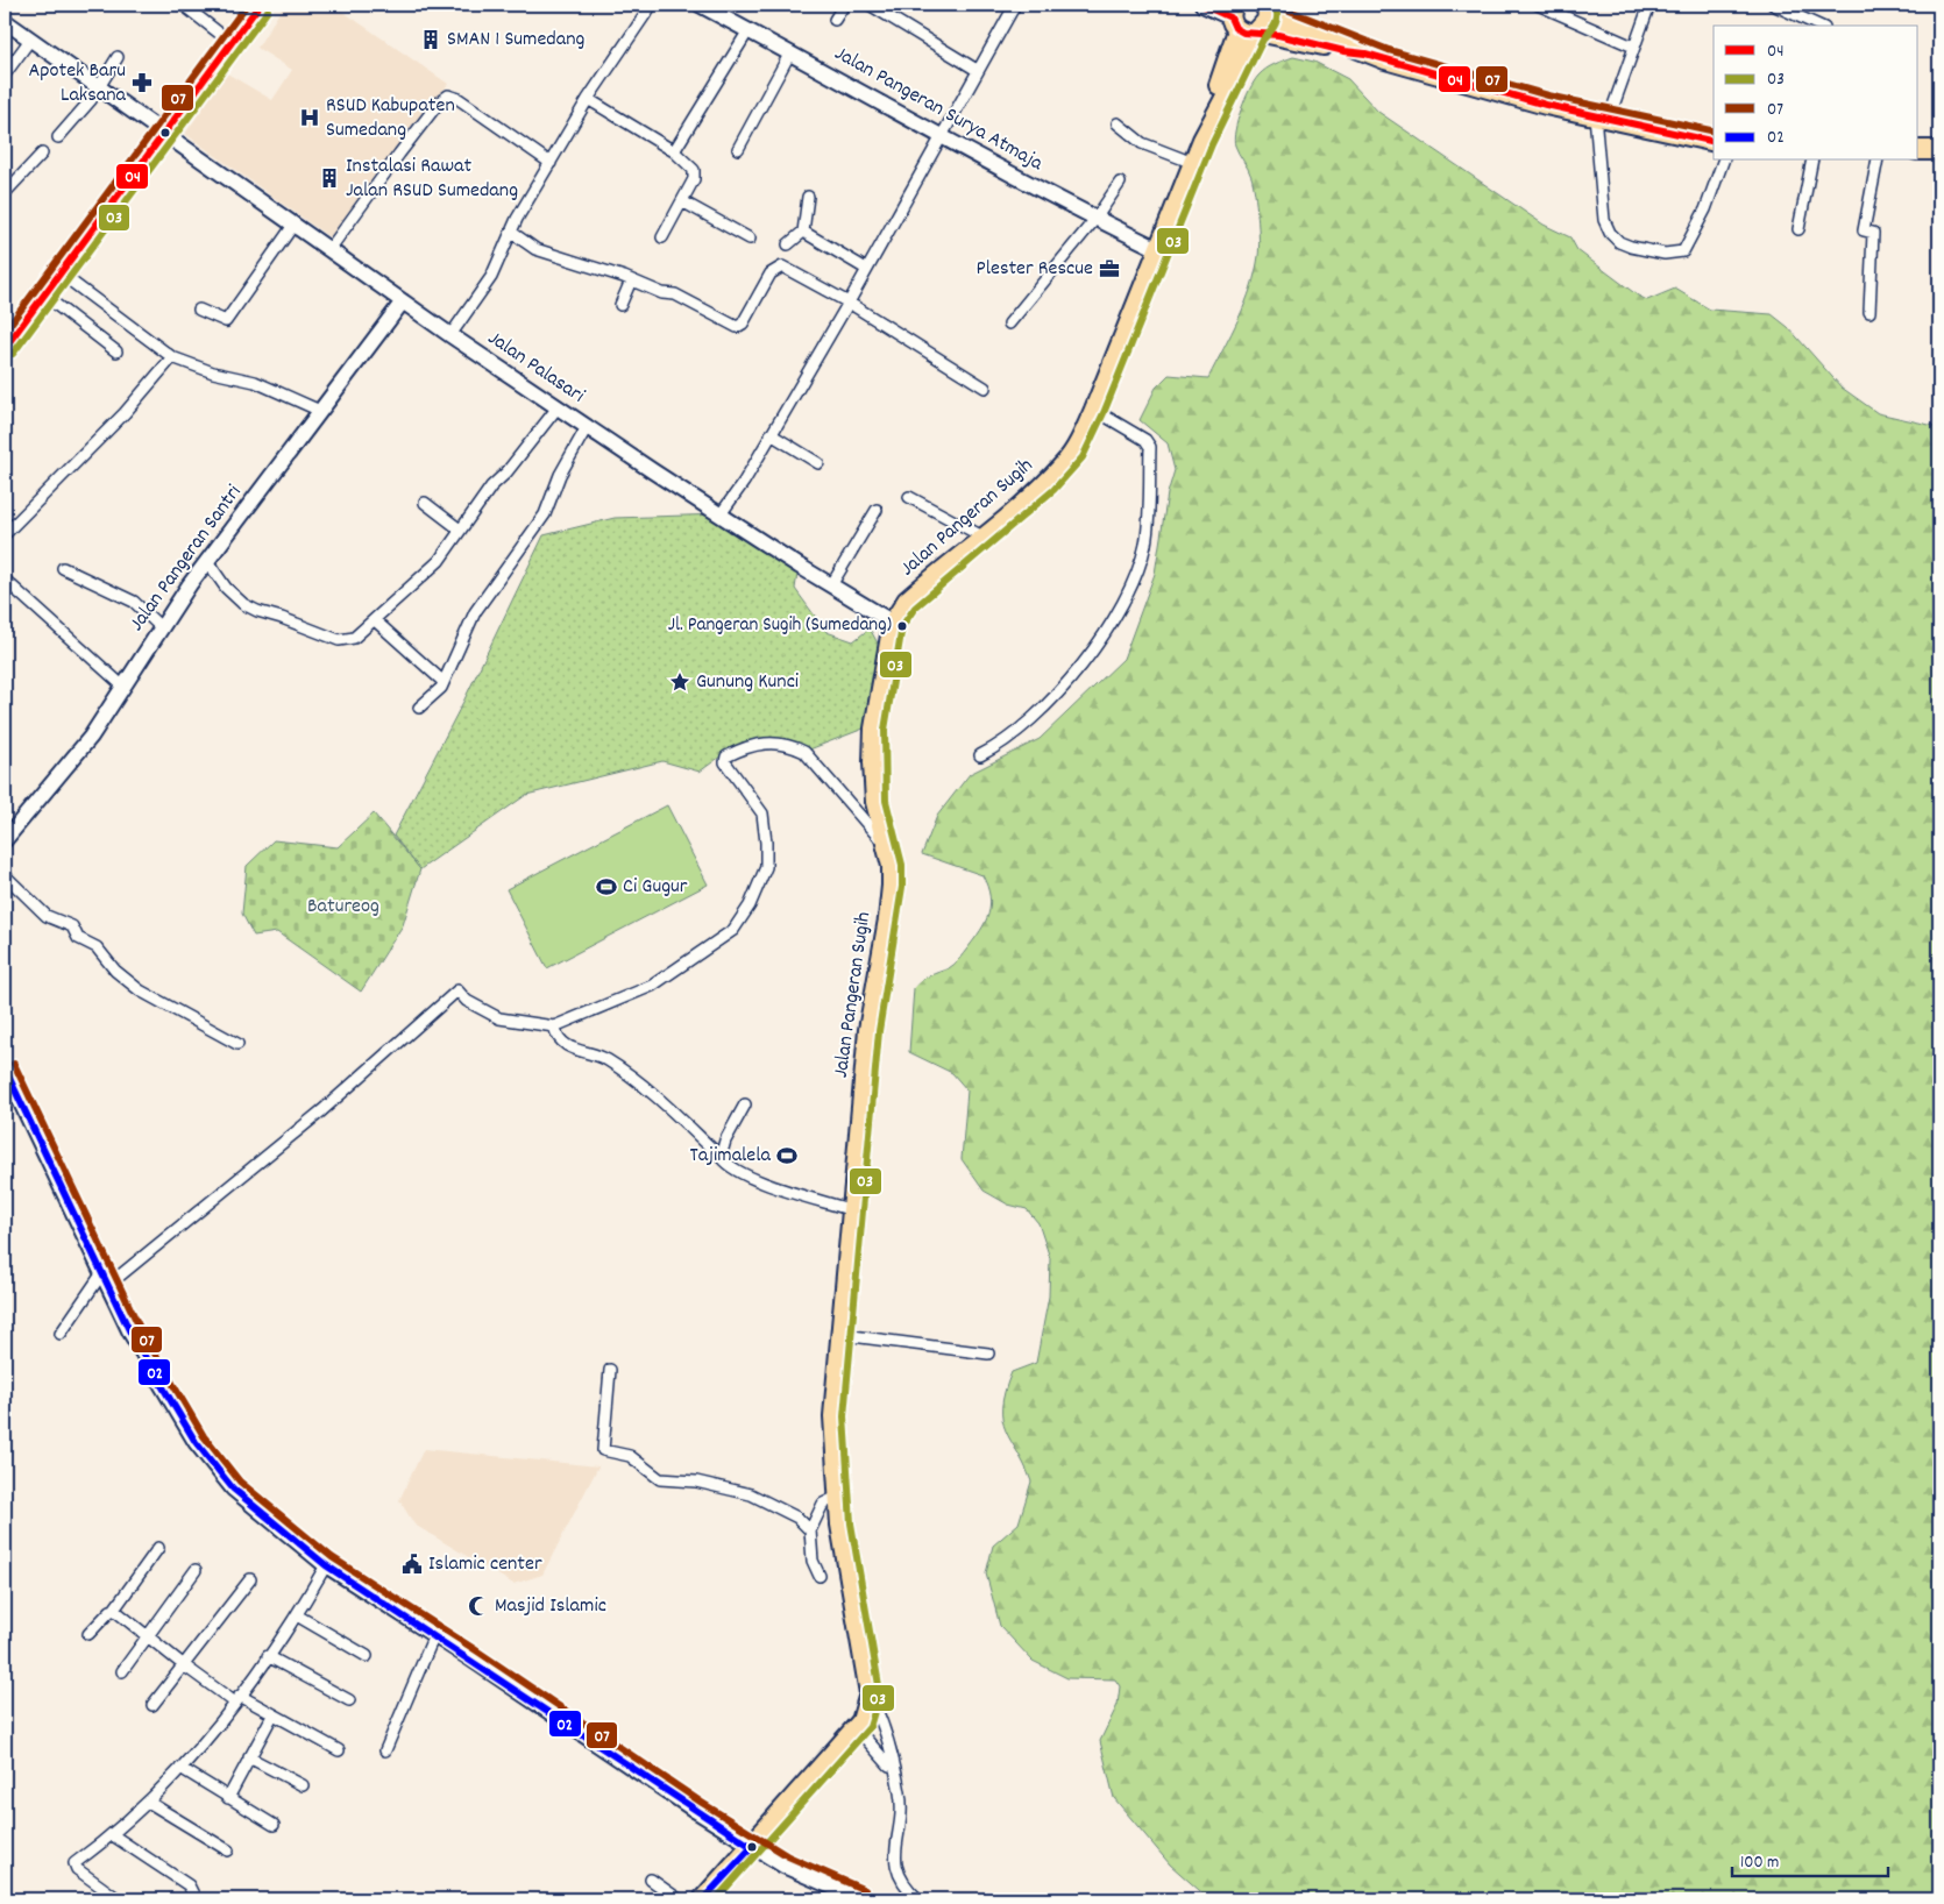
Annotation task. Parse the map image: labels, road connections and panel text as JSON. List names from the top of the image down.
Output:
{
  "streets": {
    "highway": ["Jalan Pangeran Sugih"],
    "street": ["Jalan Pangeran Surya Atmaja", "Jalan Palasari", "Jalan Pangeran Santri"]
  },
  "crossings": [
    ["Jalan Pangeran Surya Atmaja", "Jalan Pangeran Sugih"],
    ["Jalan Palasari", "Jalan Pangeran Sugih"],
    ["Jalan Palasari", "Jalan Pangeran Santri"]
  ],
  "parks": ["Batureog"],
  "places": {
    "building": ["SMAN 1 Sumedang", "Instalasi Rawat Jalan RSUD Sumedang"],
    "pharmacy": ["Apotek Baru Laksana"],
    "hospital": ["RSUD Kabupaten Sumedang"],
    "office": ["Plester Rescue"],
    "other": ["Jl. Pangeran Sugih (Sumedang)"],
    "place": ["Gunung Kunci"],
    "sports": ["Ci Gugur", "Tajimalela"],
    "public building": ["Islamic center"],
    "mosque": ["Masjid Islamic"]
  },
  "lines": [
    "transit line 04",
    "transit line 03",
    "transit line 07",
    "transit line 02"
  ],
  "legend": [
    "04",
    "03",
    "07",
    "02"
  ],
  "scale_bar": "100 m"
}
